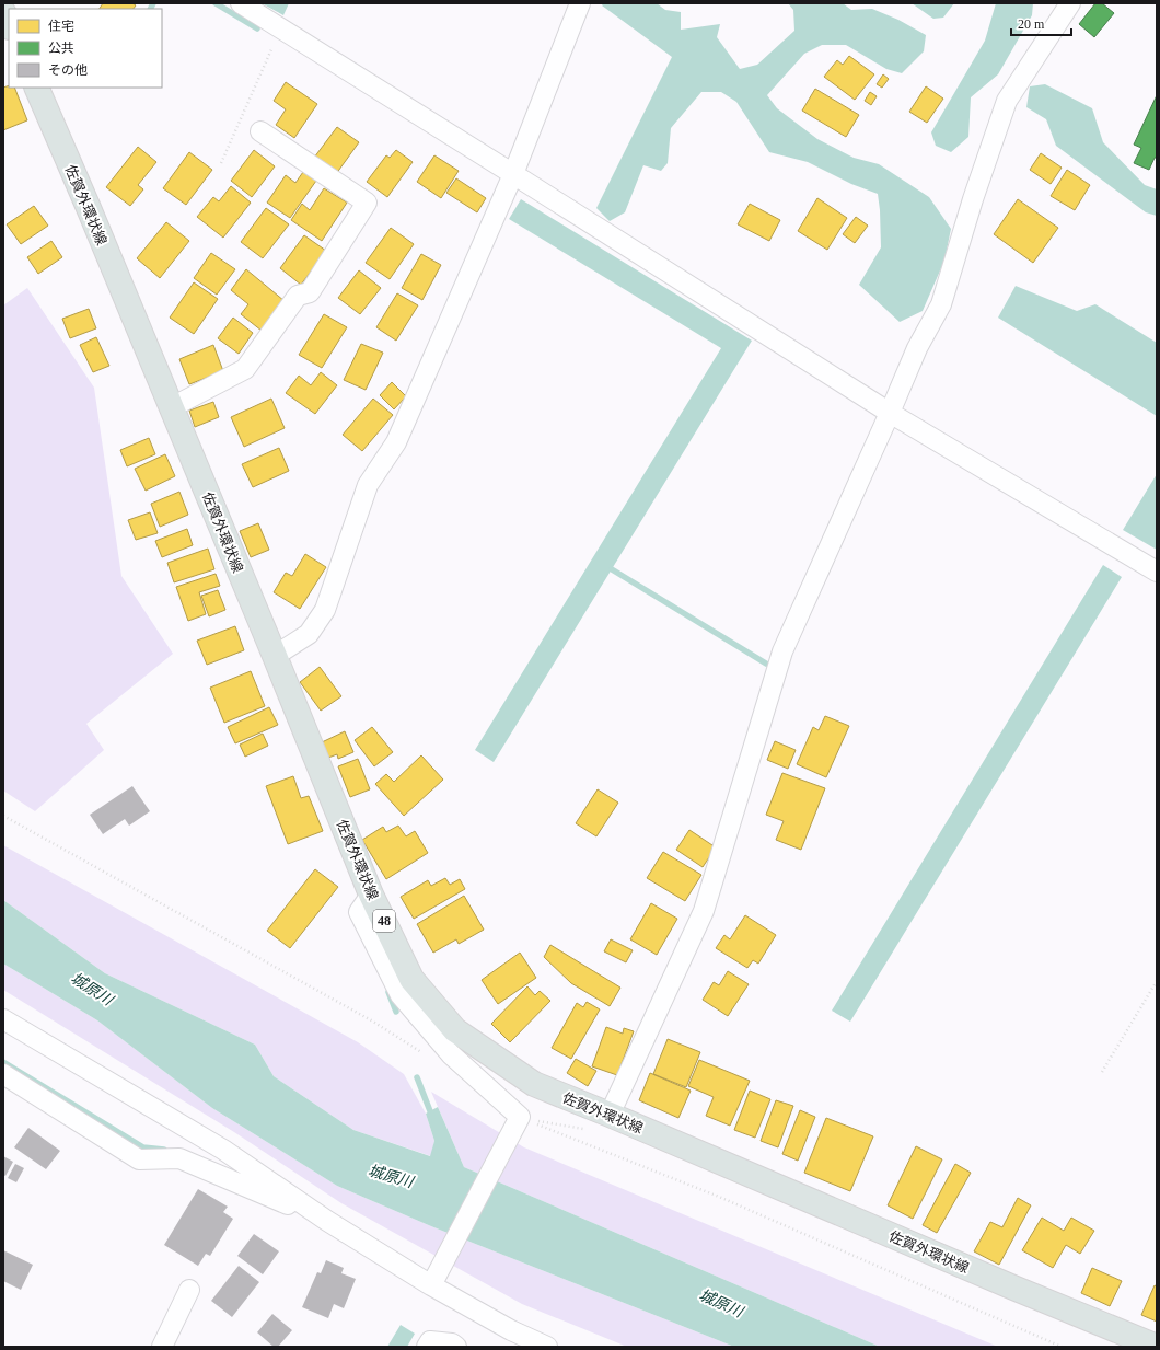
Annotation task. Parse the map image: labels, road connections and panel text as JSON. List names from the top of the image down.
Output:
{
  "streets": {
    "main road": ["佐賀外環状線", "48"]
  },
  "water": ["城原川"],
  "legend": ["住宅", "公共", "その他"],
  "scale_bar": "20 m"
}
